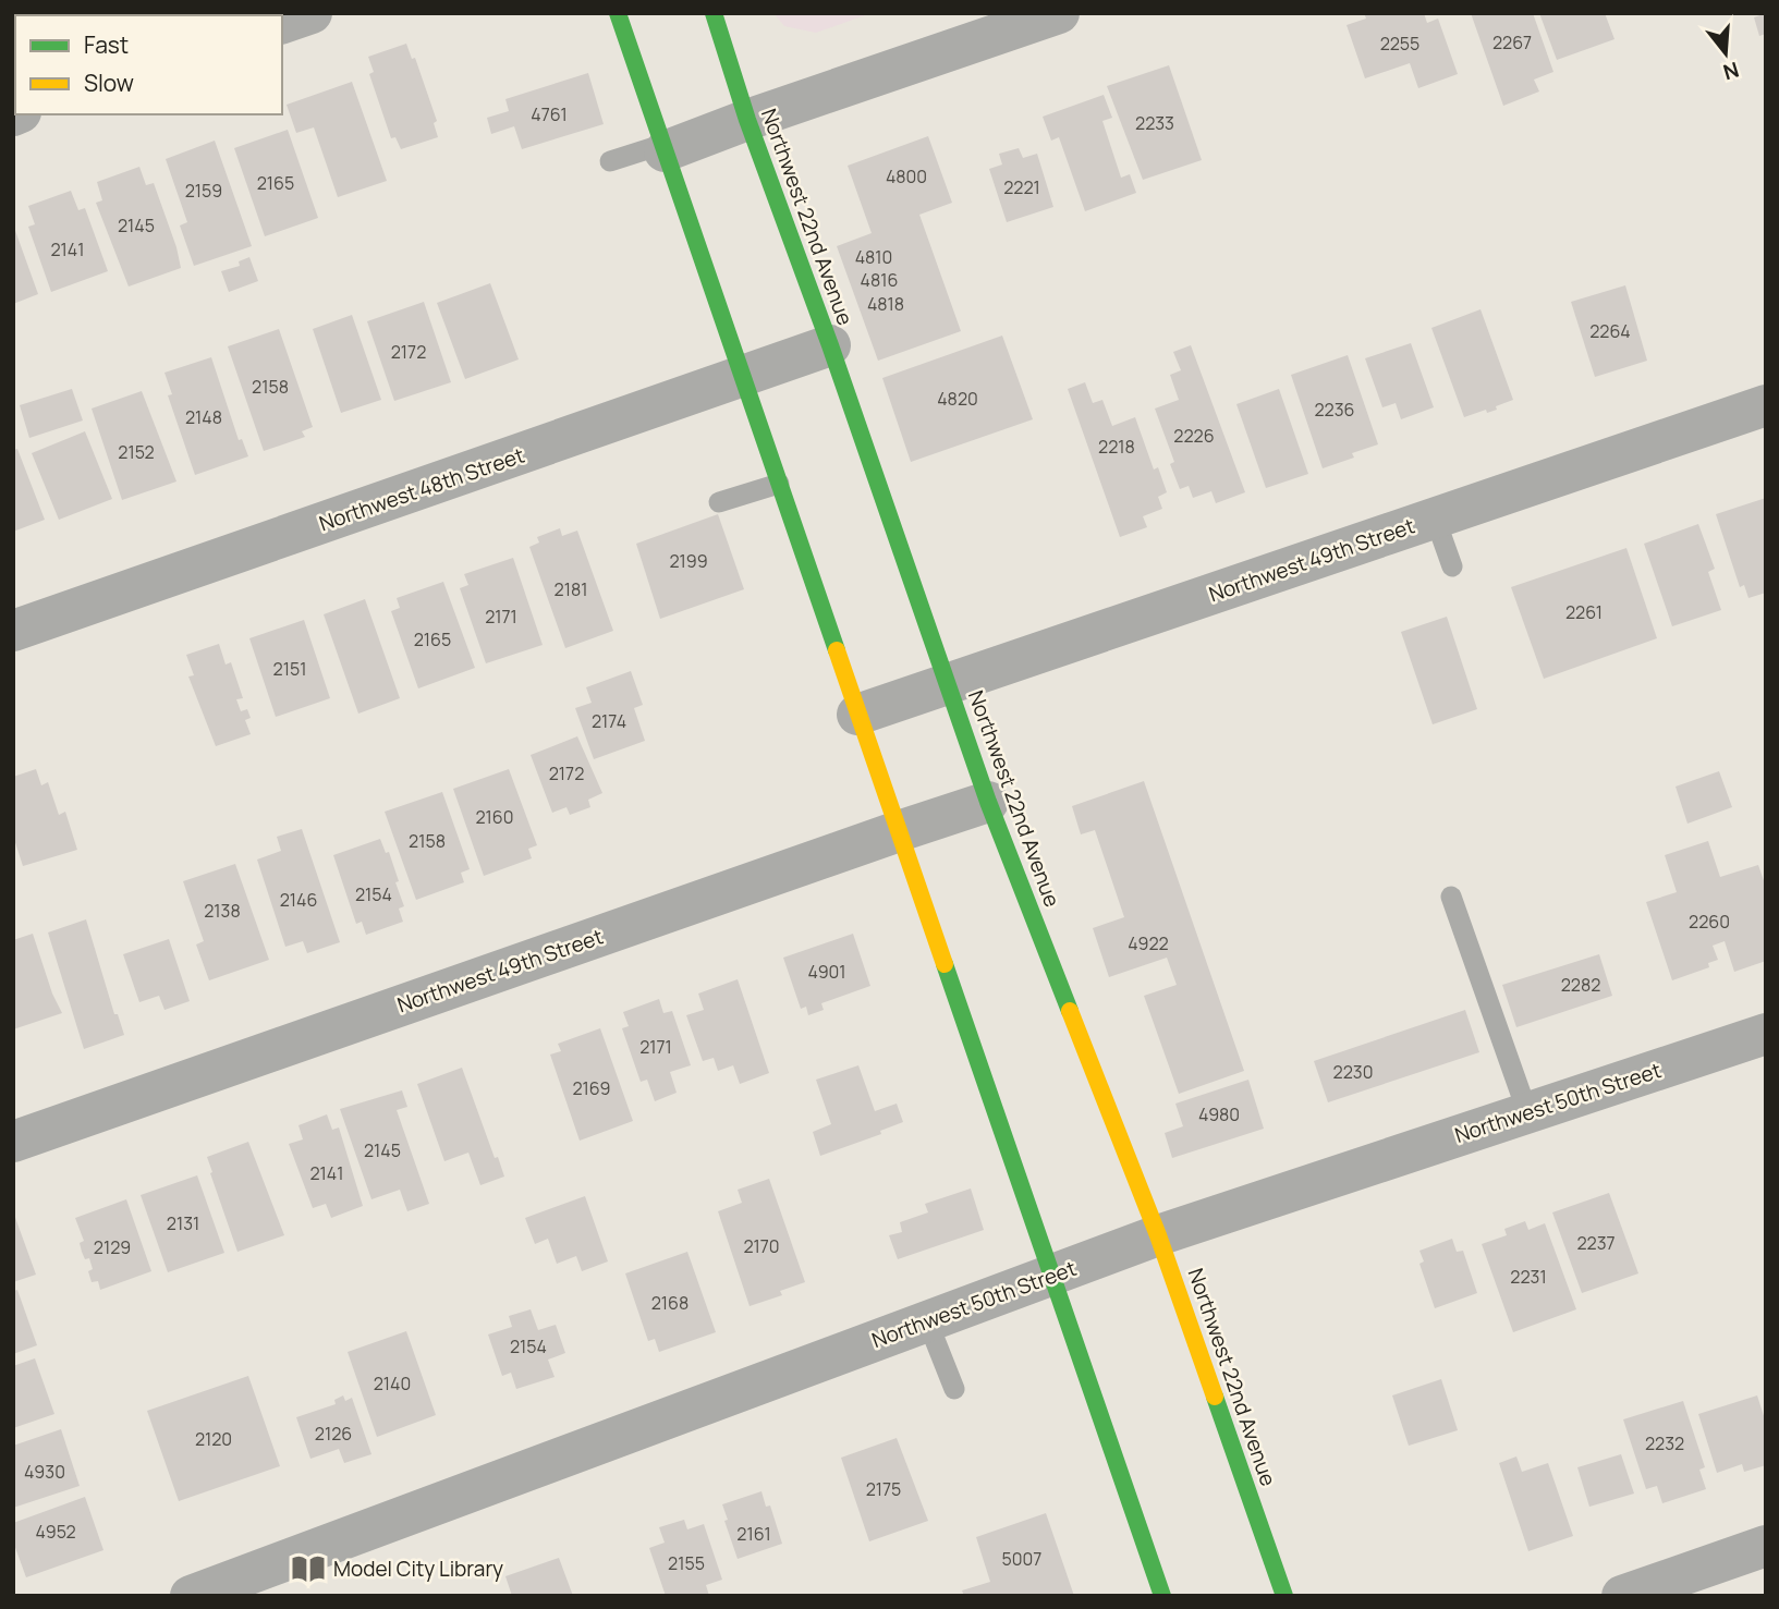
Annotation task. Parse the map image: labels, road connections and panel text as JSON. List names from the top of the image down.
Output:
{
  "streets": {
    "main road": ["Northwest 22nd Avenue"],
    "street": ["Northwest 48th Street", "Northwest 49th Street", "Northwest 50th Street"]
  },
  "crossings": [
    ["Northwest 22nd Avenue", "Northwest 48th Street"],
    ["Northwest 22nd Avenue", "Northwest 49th Street"],
    ["Northwest 22nd Avenue", "Northwest 50th Street"]
  ],
  "places": {
    "library": ["Model City Library"]
  },
  "house_numbers": [
    "2267",
    "2255",
    "4761",
    "2233",
    "4800",
    "2165",
    "2221",
    "2159",
    "2145",
    "2141",
    "4810",
    "4816",
    "4818",
    "2264",
    "2172",
    "2158",
    "4820",
    "2236",
    "2148",
    "2226",
    "2218",
    "2152",
    "2199",
    "2181",
    "2261",
    "2171",
    "2165",
    "2151",
    "2174",
    "2172",
    "2160",
    "2158",
    "2154",
    "2146",
    "2138",
    "2260",
    "4922",
    "4901",
    "2282",
    "2171",
    "2230",
    "2169",
    "4980",
    "2145",
    "2141",
    "2131",
    "2237",
    "2170",
    "2129",
    "2231",
    "2168",
    "2154",
    "2140",
    "2126",
    "2120",
    "2232",
    "4930",
    "2175",
    "4952",
    "2161",
    "5007",
    "2155"
  ],
  "legend": ["Fast", "Slow"],
  "north": "bottom"
}
